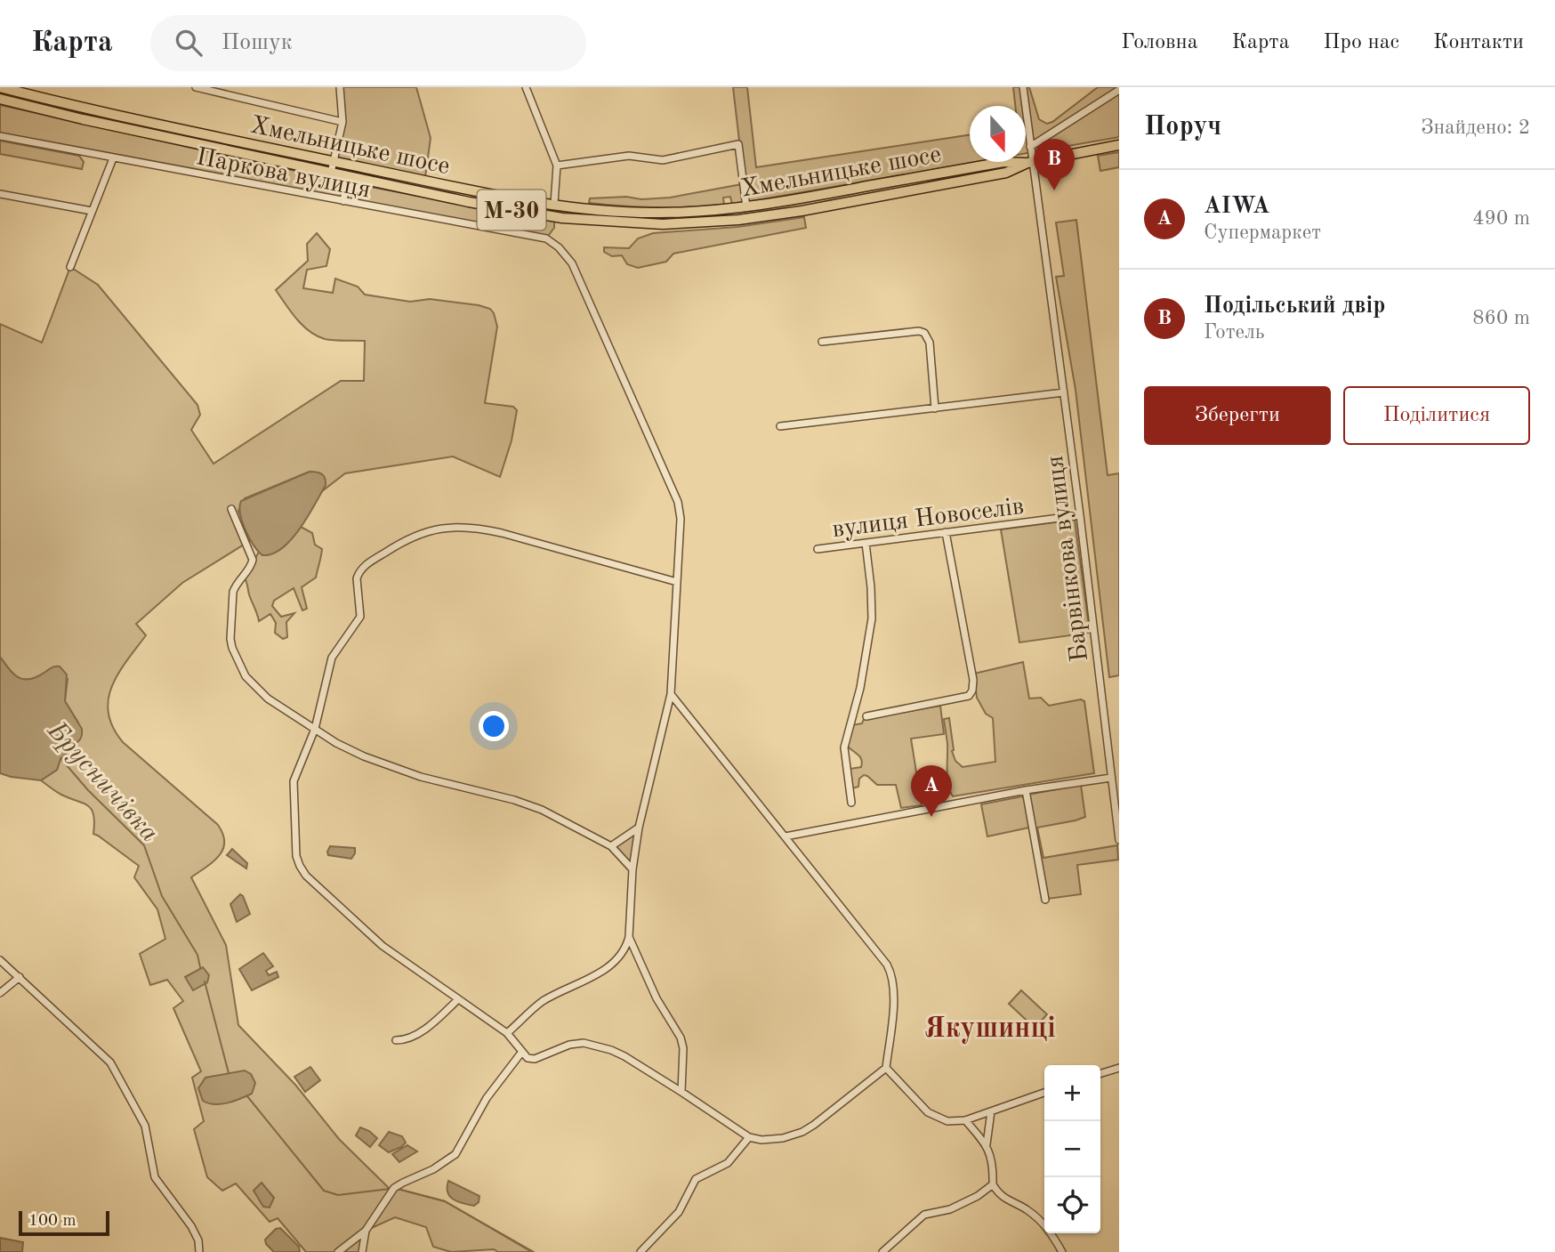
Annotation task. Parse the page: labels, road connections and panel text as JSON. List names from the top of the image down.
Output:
{
  "streets": {
    "highway": ["Хмельницьке шосе", "М-30"],
    "street": ["Паркова вулиця", "вулиця Новоселів", "Барвінкова вулиця"]
  },
  "crossings": [
    ["Хмельницьке шосе", "М-30"],
    ["Хмельницьке шосе", "Барвінкова вулиця"],
    ["М-30", "Барвінкова вулиця"],
    ["вулиця Новоселів", "Барвінкова вулиця"]
  ],
  "districts": ["Якушинці"],
  "water": ["Брусничівка"],
  "scale_bar": "100 m",
  "north": "bottom",
  "page": {
    "header": "Карта",
    "search": "Пошук",
    "nav": [
      "Головна",
      "Карта",
      "Про нас",
      "Контакти"
    ],
    "heading": ["Поруч", "Знайдено: 2"],
    "pins": ["B", "A"],
    "list": [
      {
        "mark": "A",
        "name": "AIWA",
        "note": "Супермаркет",
        "value": "490 m"
      },
      {
        "mark": "B",
        "name": "Подільський двір",
        "note": "Готель",
        "value": "860 m"
      }
    ],
    "buttons": ["Зберегти", "Поділитися"],
    "map_buttons": ["+", "−"],
    "scale": "100 m"
  }
}
